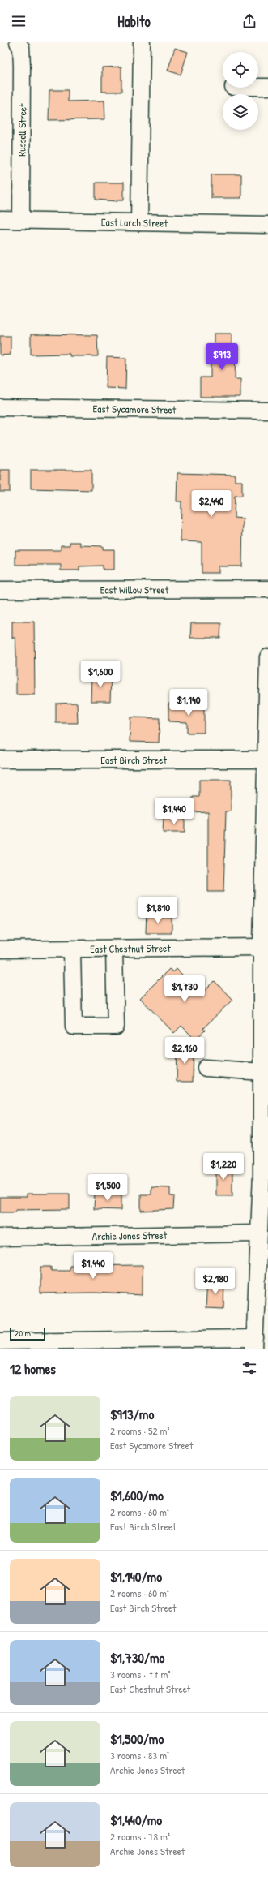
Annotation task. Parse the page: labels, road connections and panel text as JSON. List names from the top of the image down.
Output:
{
  "streets": {
    "street": [
      "Russell Street",
      "East Larch Street",
      "East Sycamore Street",
      "East Willow Street",
      "East Birch Street",
      "East Chestnut Street",
      "Archie Jones Street"
    ]
  },
  "crossings": [
    ["Russell Street", "East Larch Street"]
  ],
  "scale_bar": "20 m",
  "page": {
    "header": "Habito",
    "price": [
      "$913",
      "$2,440",
      "$1,600",
      "$1,140",
      "$1,440",
      "$1,810",
      "$1,730",
      "$2,160",
      "$1,220",
      "$1,500",
      "$1,440",
      "$2,180"
    ],
    "scale": "20 m",
    "heading": "12 homes",
    "list": [
      {
        "name": "$913/mo",
        "note": "2 rooms · 52 m² · East Sycamore Street"
      },
      {
        "name": "$1,600/mo",
        "note": "2 rooms · 60 m² · East Birch Street"
      },
      {
        "name": "$1,140/mo",
        "note": "2 rooms · 60 m² · East Birch Street"
      },
      {
        "name": "$1,730/mo",
        "note": "3 rooms · 77 m² · East Chestnut Street"
      },
      {
        "name": "$1,500/mo",
        "note": "3 rooms · 83 m² · Archie Jones Street"
      },
      {
        "name": "$1,440/mo",
        "note": "2 rooms · 78 m² · Archie Jones Street"
      }
    ]
  }
}
